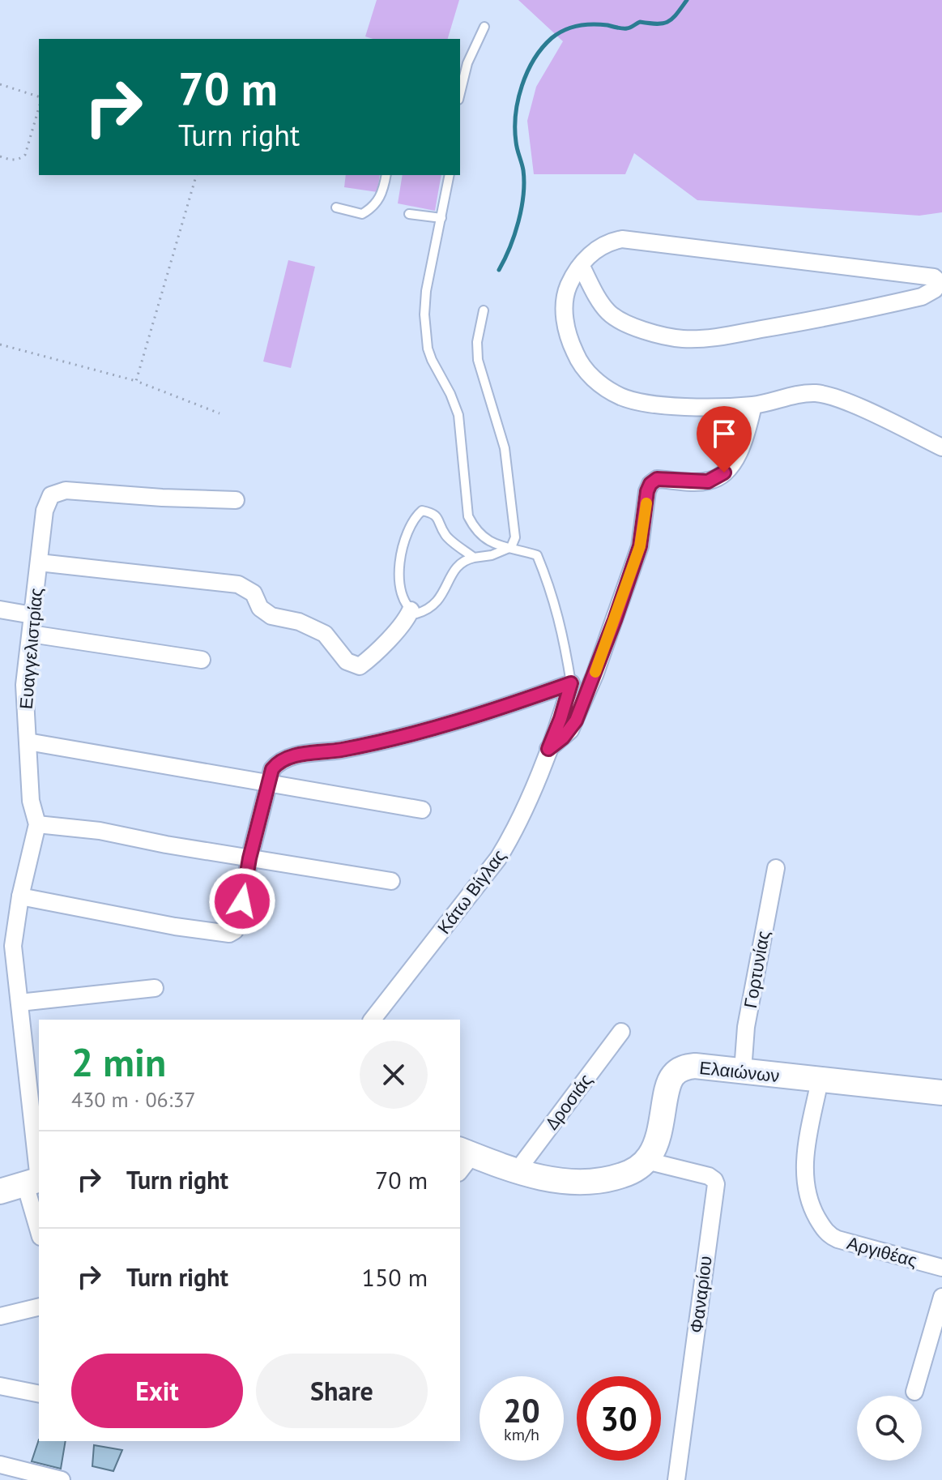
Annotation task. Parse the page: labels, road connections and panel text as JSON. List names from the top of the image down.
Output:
{
  "streets": {
    "main road": ["Ελαιώνων"],
    "street": [
      "Ευαγγελιστρίας",
      "Κάτω Βίγλας",
      "Γορτυνίας",
      "Δροσιάς",
      "Αργιθέας",
      "Φαναρίου"
    ]
  },
  "crossings": [
    ["Γορτυνίας", "Ελαιώνων"],
    ["Ελαιώνων", "Αργιθέας"],
    ["Ελαιώνων", "Φαναρίου"]
  ],
  "page": {
    "turn": ["70 m", "Turn right"],
    "heading": ["2 min", "430 m · 06:37"],
    "list": [
      {
        "name": "Turn right",
        "value": "70 m"
      },
      {
        "name": "Turn right",
        "value": "150 m"
      }
    ],
    "buttons": ["Exit", "Share"],
    "speed": "20 km/h",
    "limit": "30"
  }
}
